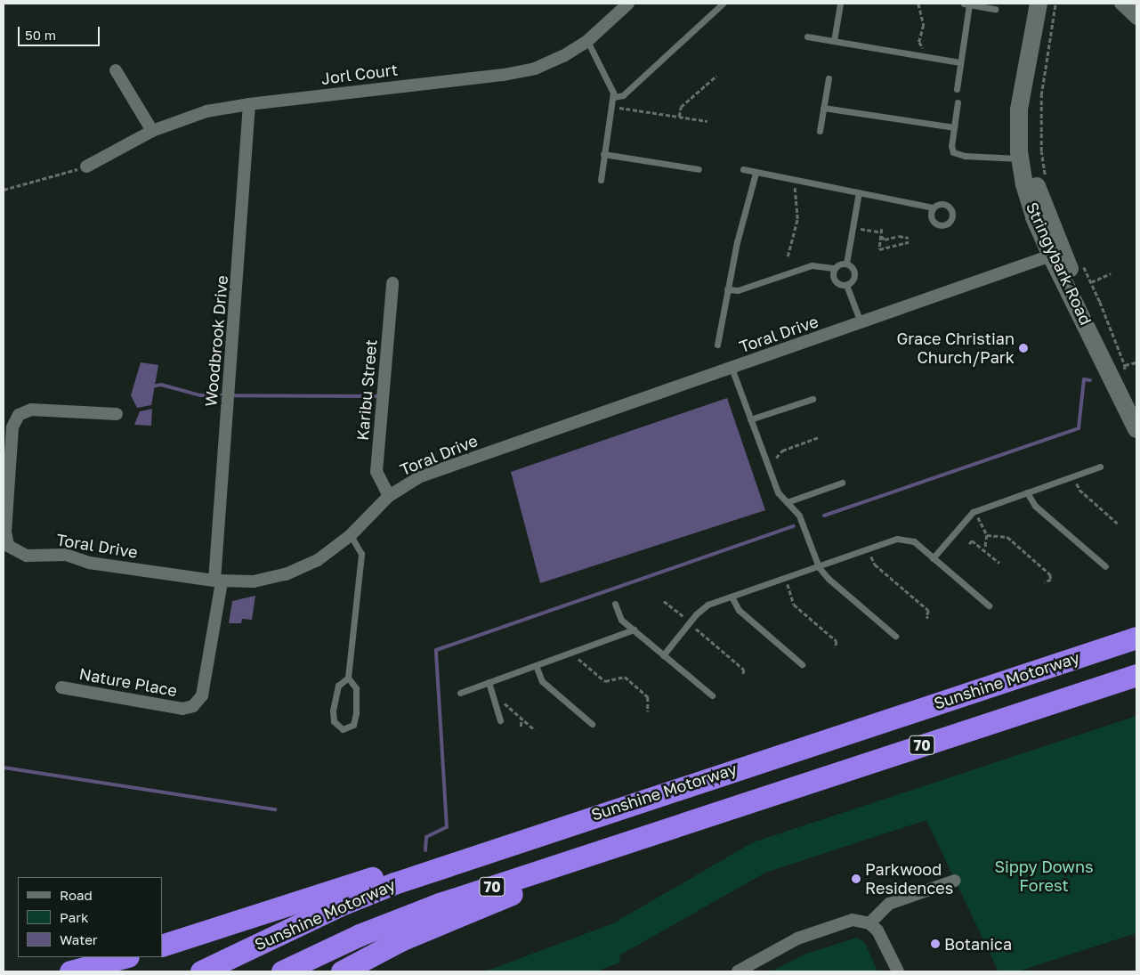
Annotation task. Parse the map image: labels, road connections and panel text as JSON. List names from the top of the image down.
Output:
{
  "streets": {
    "highway": ["Sunshine Motorway", "70"],
    "street": [
      "Jorl Court",
      "Stringybark Road",
      "Toral Drive",
      "Woodbrook Drive",
      "Karibu Street",
      "Nature Place"
    ]
  },
  "crossings": [
    ["Jorl Court", "Woodbrook Drive"],
    ["Stringybark Road", "Toral Drive"],
    ["Toral Drive", "Woodbrook Drive"],
    ["Toral Drive", "Karibu Street"],
    ["Toral Drive", "Nature Place"],
    ["Woodbrook Drive", "Nature Place"]
  ],
  "parks": ["Sippy Downs Forest"],
  "places": ["Grace Christian Church/Park", "Parkwood Residences", "Botanica"],
  "legend": ["Road", "Park", "Water"],
  "scale_bar": "50 m"
}
